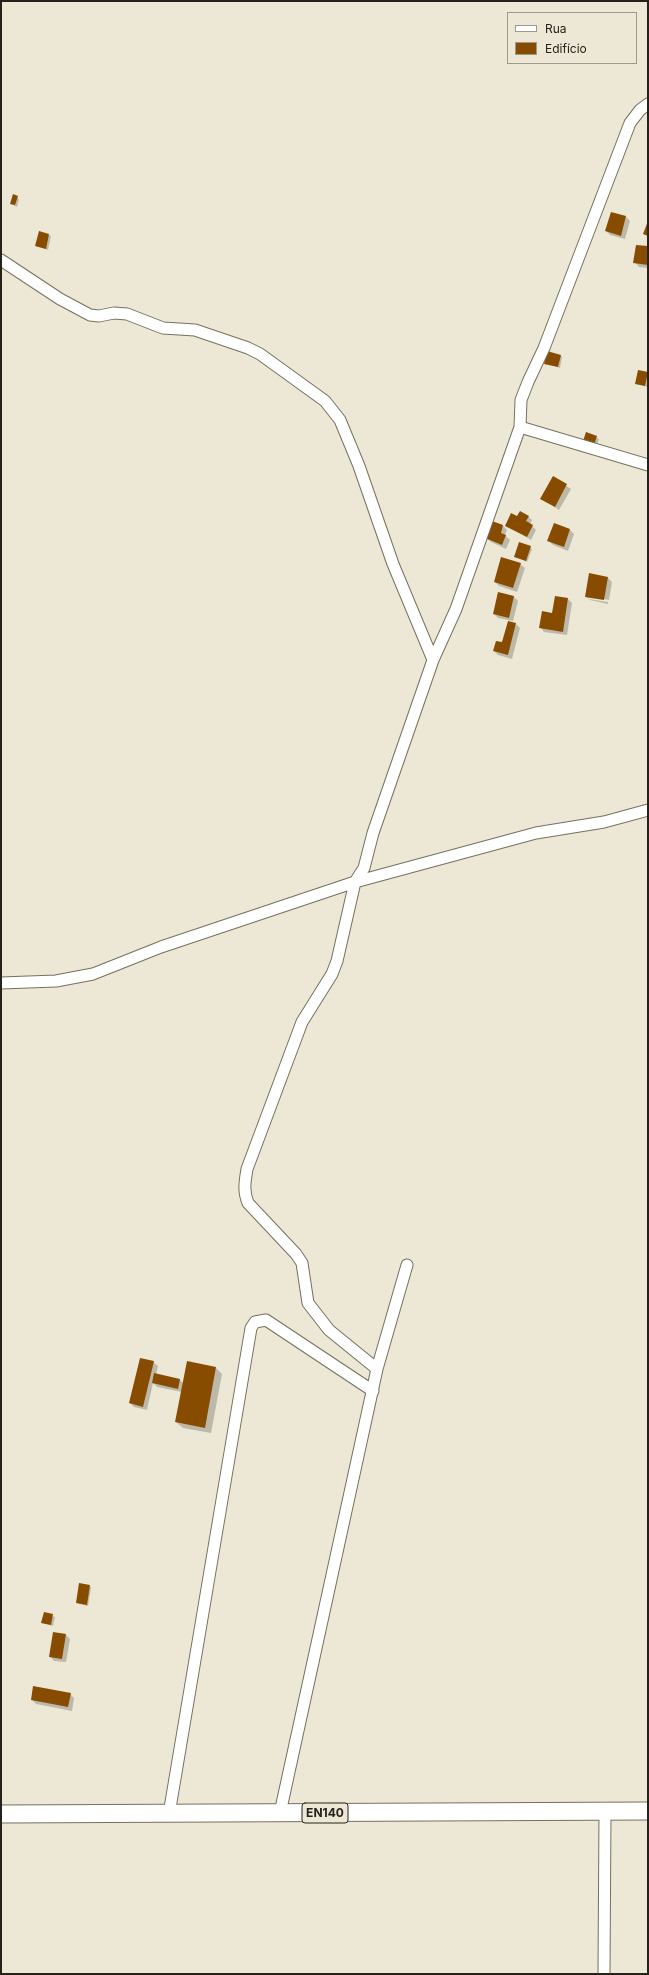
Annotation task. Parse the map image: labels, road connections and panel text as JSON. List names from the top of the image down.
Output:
{
  "streets": {
    "main road": ["EN140"]
  },
  "legend": ["Rua", "Edifício"]
}
